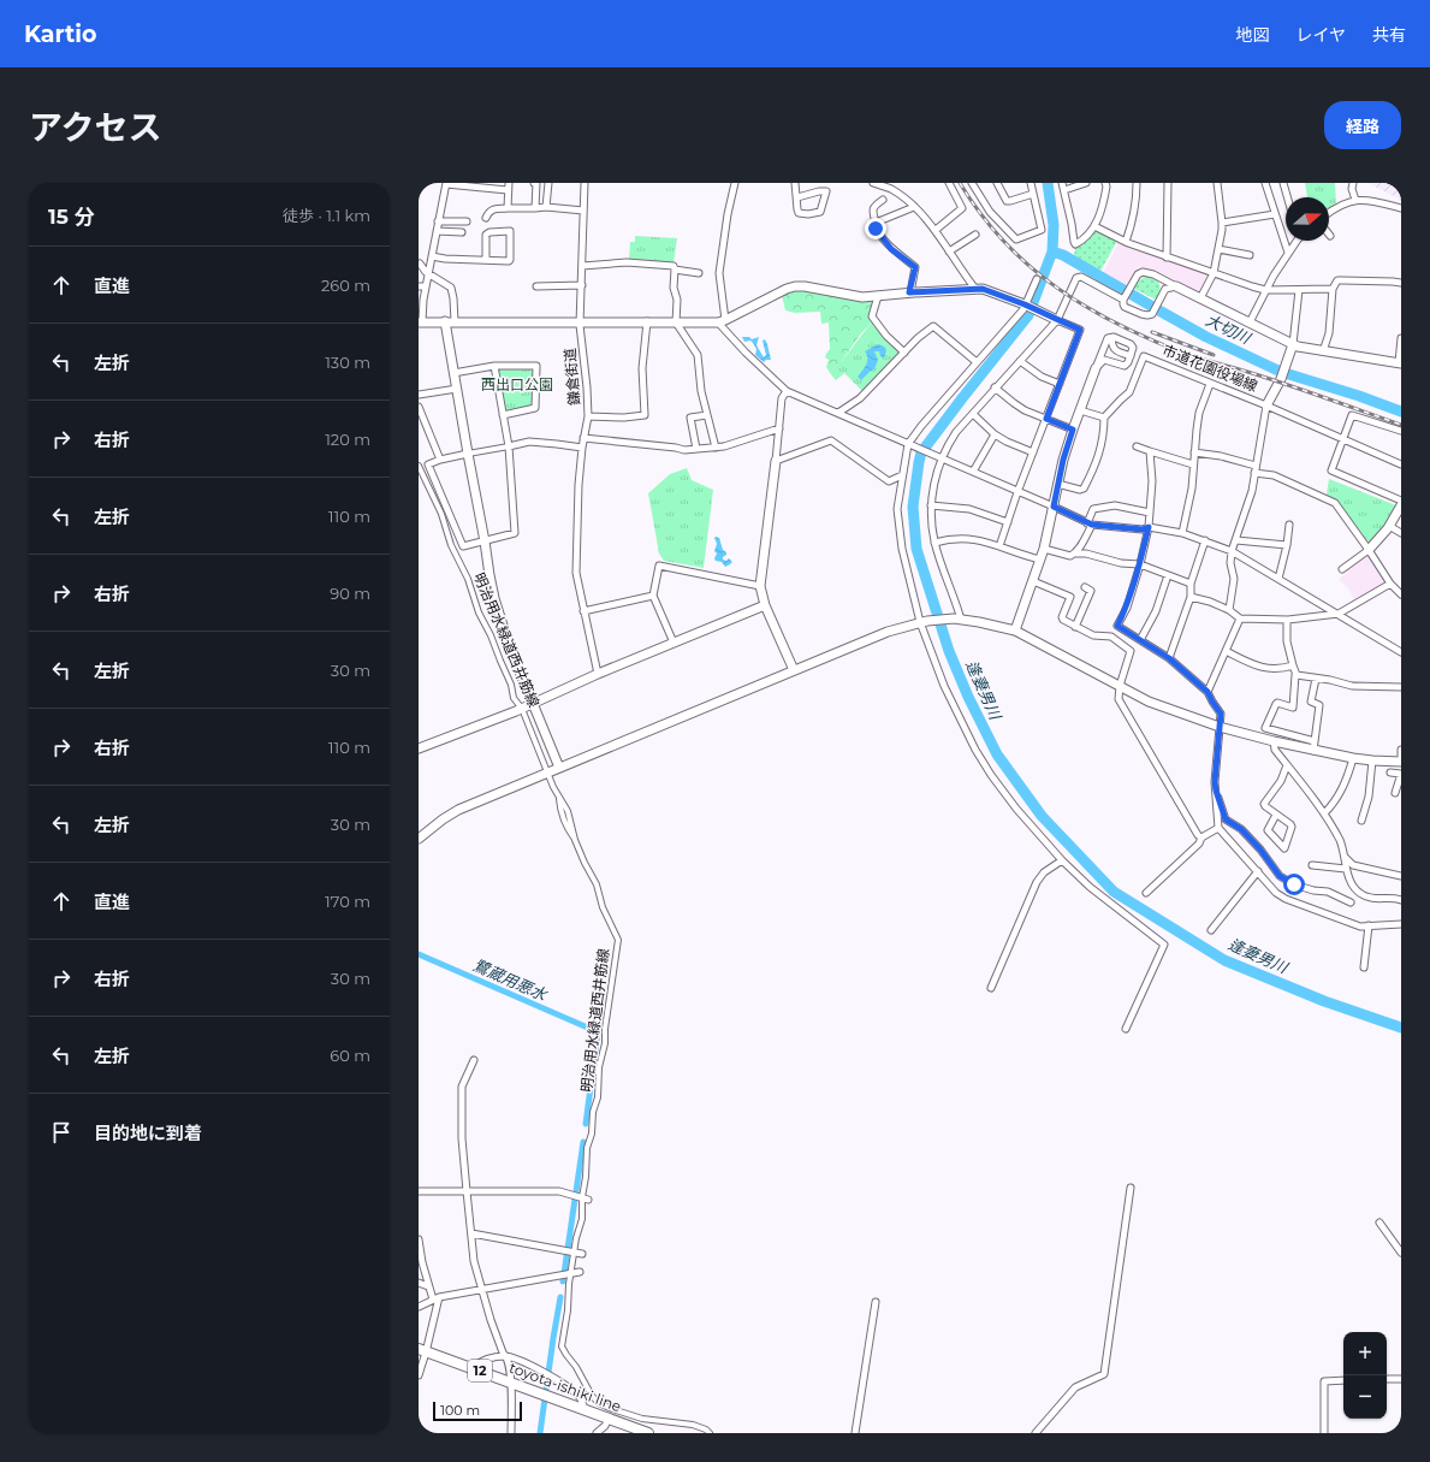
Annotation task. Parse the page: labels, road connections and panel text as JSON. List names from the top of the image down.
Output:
{
  "streets": {
    "main road": ["12", "toyota-ishiki line"],
    "street": ["市道花園役場線", "鎌倉街道", "明治用水緑道西井筋線"]
  },
  "water": ["大切川", "逢妻男川", "鷺蔵用悪水"],
  "parks": ["西出口公園"],
  "scale_bar": "100 m",
  "north": "right",
  "page": {
    "header": "Kartio",
    "nav": ["地図", "レイヤ", "共有"],
    "title": "アクセス",
    "buttons": "経路",
    "heading": ["15 分", "徒歩 · 1.1 km"],
    "list": [
      ["直進", "260 m"],
      ["左折", "130 m"],
      ["右折", "120 m"],
      ["左折", "110 m"],
      ["右折", "90 m"],
      ["左折", "30 m"],
      ["右折", "110 m"],
      ["左折", "30 m"],
      ["直進", "170 m"],
      ["右折", "30 m"],
      ["左折", "60 m"],
      "目的地に到着"
    ],
    "map_buttons": ["+", "−"],
    "scale": "100 m"
  }
}
